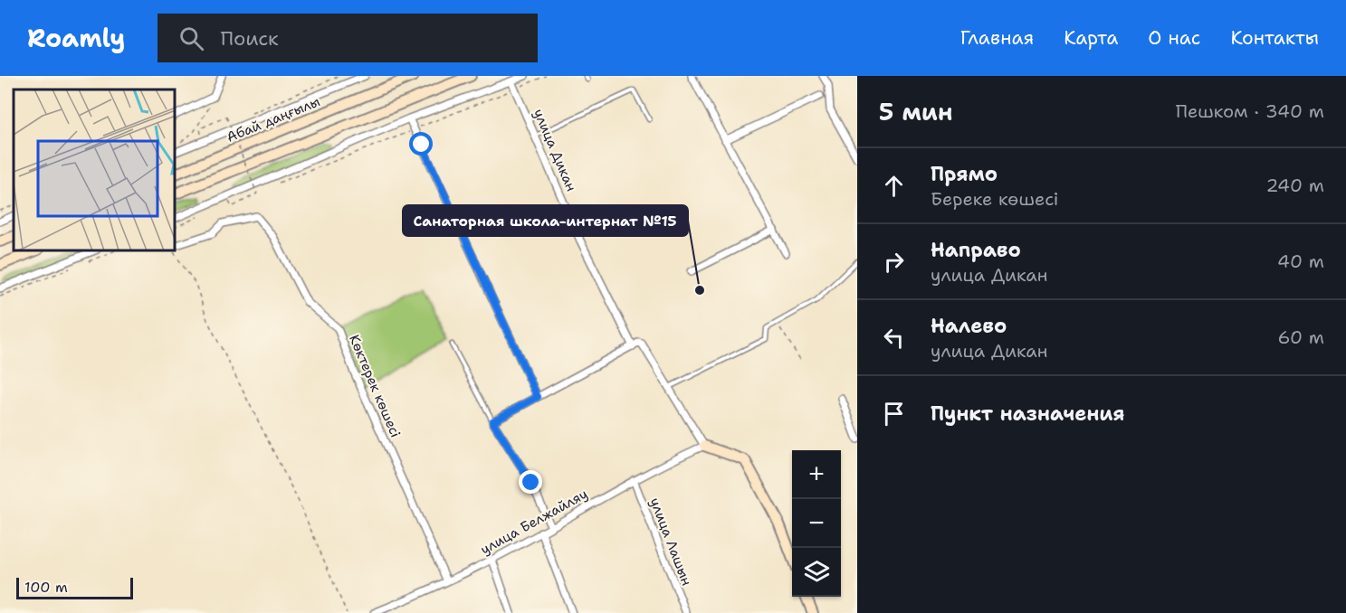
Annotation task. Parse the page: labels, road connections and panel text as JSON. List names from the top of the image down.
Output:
{
  "streets": {
    "main road": ["Абай даңғылы"],
    "street": [
      "улица Дикан",
      "Көктерек көшесі",
      "улица Белжайляу",
      "улица Лашын"
    ]
  },
  "crossings": [
    ["Көктерек көшесі", "улица Белжайляу"],
    ["улица Белжайляу", "улица Лашын"]
  ],
  "places": ["Санаторная школа-интернат №15"],
  "scale_bar": "100 m",
  "page": {
    "header": "Roamly",
    "search": "Поиск",
    "nav": [
      "Главная",
      "Карта",
      "О нас",
      "Контакты"
    ],
    "heading": ["5 мин", "Пешком · 340 m"],
    "list": [
      ["Прямо", "Береке көшесі", "240 m"],
      ["Направо", "улица Дикан", "40 m"],
      ["Налево", "улица Дикан", "60 m"],
      "Пункт назначения"
    ],
    "map_buttons": ["+", "−"],
    "scale": "100 m"
  }
}
